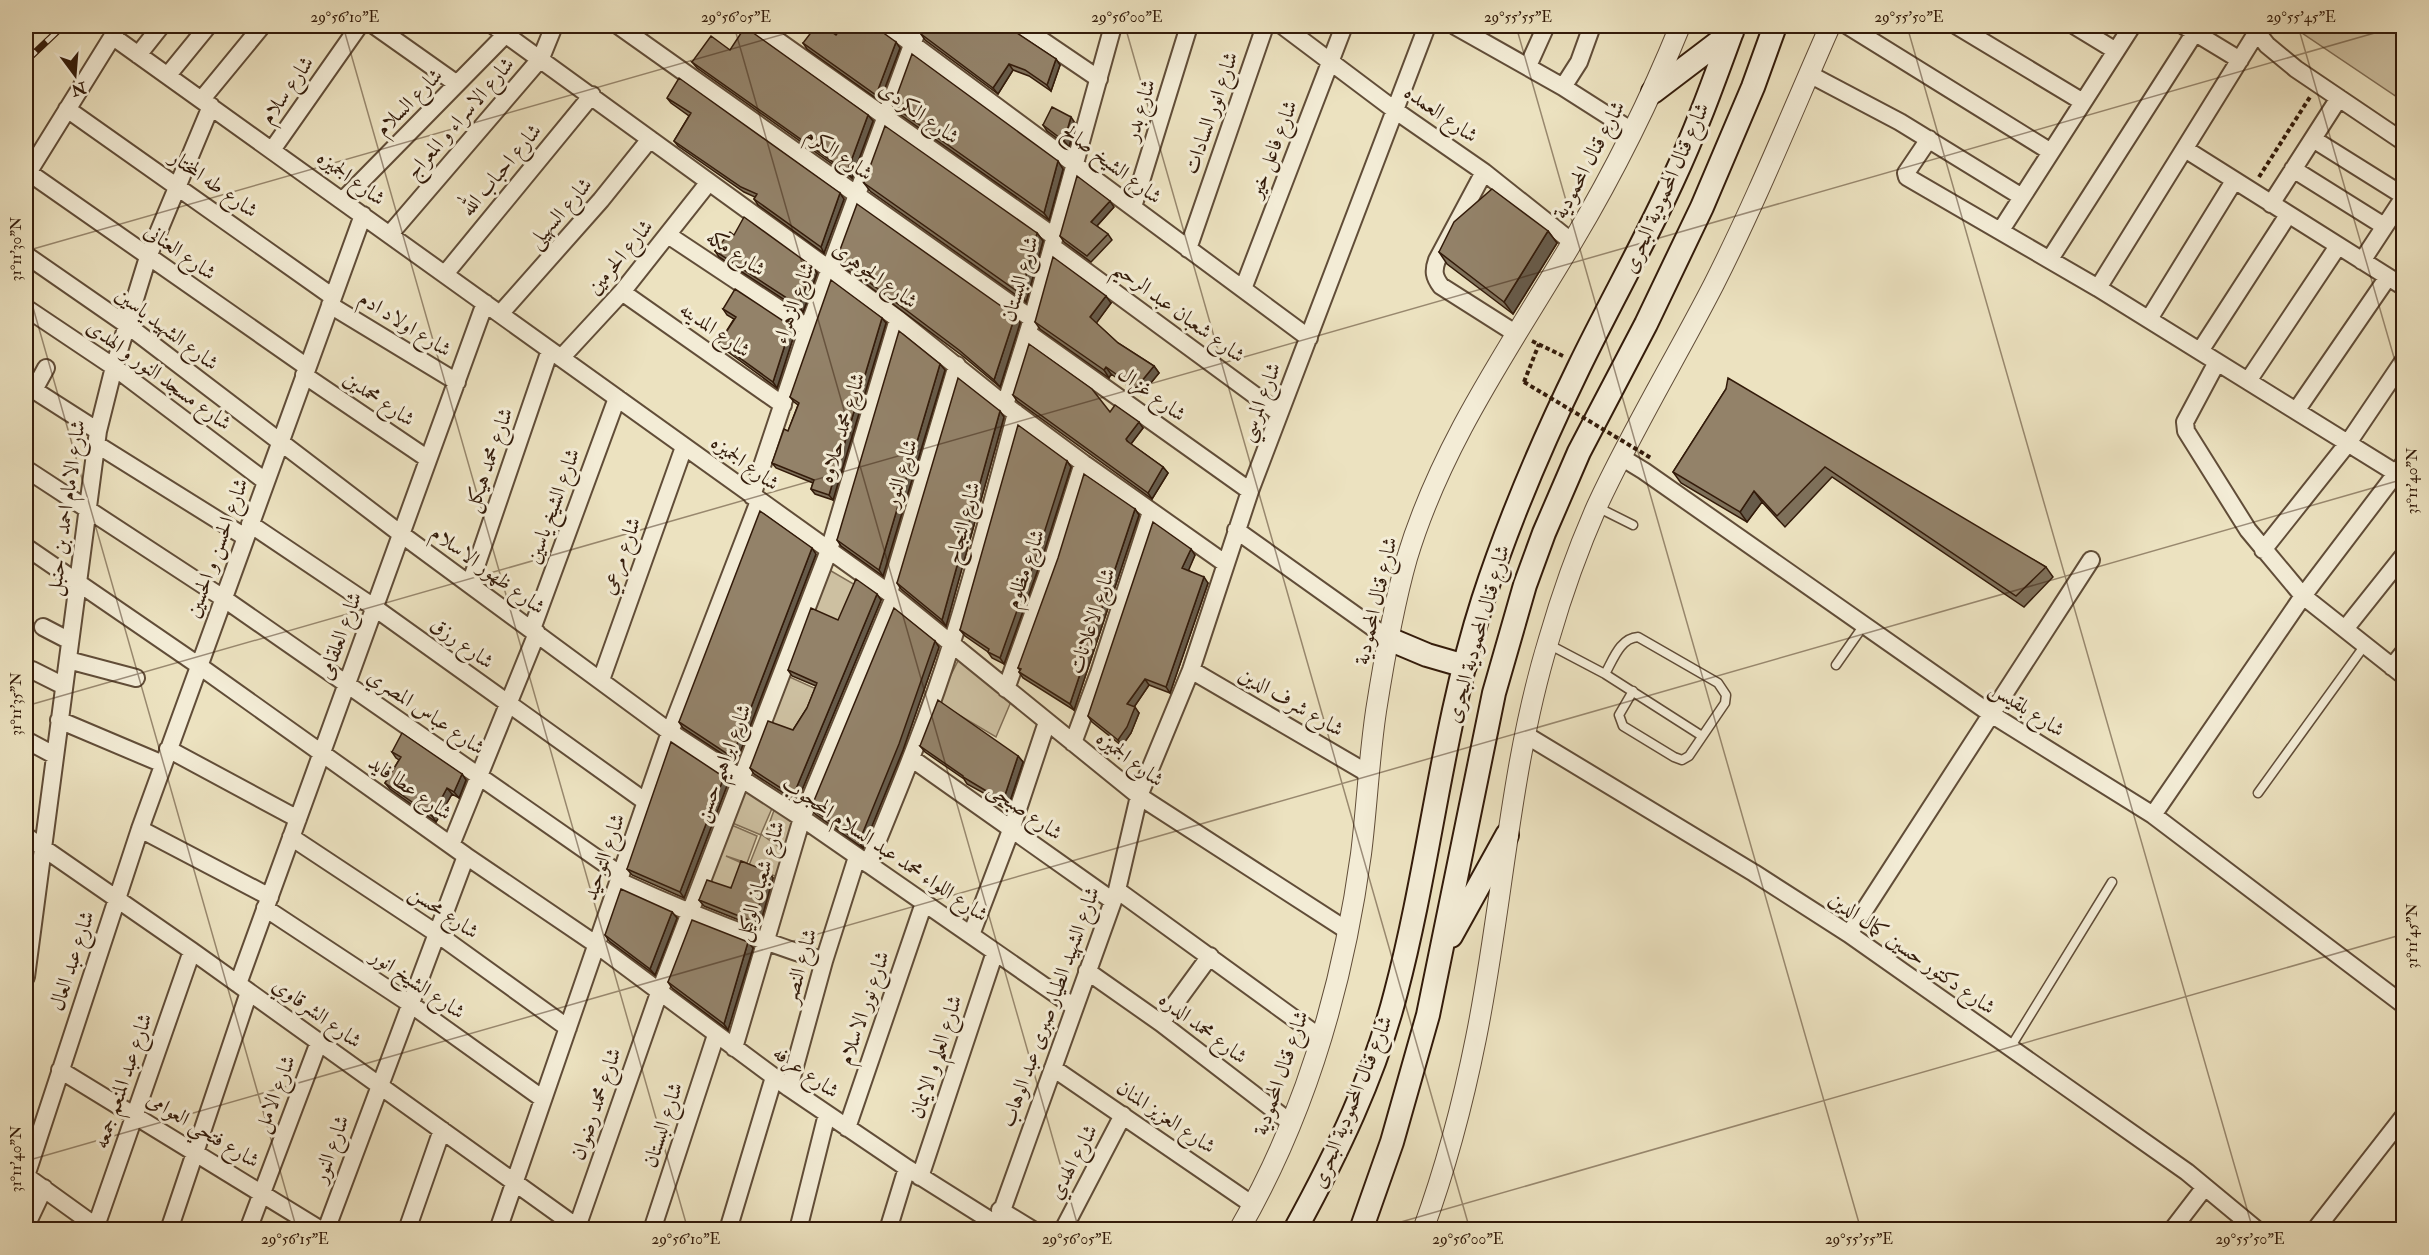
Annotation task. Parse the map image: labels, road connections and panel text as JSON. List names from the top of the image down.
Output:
{
  "streets": {
    "main road": ["شارع قنال المحمودية البحرى"],
    "street": [
      "شارع سلام",
      "شارع السلام",
      "شارع بدر",
      "شارع الكردى",
      "شارع انور السادات",
      "شارع العمده",
      "شارع الاسراء و المعراج",
      "شارع فاعل خير",
      "شارع الكرم",
      "شارع قنال المحمودية",
      "شارع الشيخ صالح",
      "شارع احباب الله",
      "شارع الجميزه",
      "شارع طه المختار",
      "شارع السهيلى",
      "شارع العنانى",
      "شارع مكه",
      "شارع الحرمين",
      "شارع الجوهرى",
      "شارع البستان",
      "شارع الزهراء",
      "شارع شعبان عبد الرحيم",
      "شارع اولاد ادم",
      "شارع الشهيد ياسين",
      "شارع المدينه",
      "شارع مسجد النور و الهدى",
      "شارع غزال",
      "شارع محمدين",
      "شارع المرسي",
      "شارع محمد حلاوه",
      "شارع محمد هيكل",
      "شارع النور",
      "شارع الشيخ ياسين",
      "شارع الامام احمد بن حنبل",
      "شارع النجاح",
      "شارع الحسن و الحسين",
      "شارع مرعي",
      "شارع مظلوم",
      "شارع ظهور الاسلام",
      "شارع الاعلانات",
      "شارع العلقامى",
      "شارع رزق",
      "شارع شرف الدين",
      "شارع بلقيس",
      "شارع عباس المصري",
      "شارع ابراهيم حسن",
      "شارع عطا فايد",
      "شارع صبحى",
      "شارع اللواء محمد عبد السلام المحجوب",
      "شارع التوحيد",
      "شارع شعبان الوكيل",
      "شارع محسن",
      "شارع دكتور حسين كمال الدين",
      "شارع عبد العال",
      "شارع النصر",
      "شارع الشيخ انور",
      "شارع الشهيد الطيار صبرى عبد الوهاب",
      "شارع نور الاسلام",
      "شارع الشرقاوي",
      "شارع محمد الدره",
      "شارع العلم و الايمان",
      "شارع عرفه",
      "شارع عبد المنعم جمعه",
      "شارع الامل",
      "شارع محمد رضوان",
      "شارع العزيز المنان",
      "شارع فتحي العوامى",
      "شارع الهدي"
    ]
  },
  "crossings": [
    ["شارع سلام", "شارع الجميزه"],
    ["شارع السلام", "شارع الجميزه"],
    ["شارع السلام", "شارع الجوهرى"],
    ["شارع بدر", "شارع الشيخ صالح"],
    ["شارع الكردى", "شارع البستان"],
    ["شارع الكردى", "شارع الزهراء"],
    ["شارع الكردى", "شارع شعبان عبد الرحيم"],
    ["شارع انور السادات", "شارع الشيخ صالح"],
    ["شارع العمده", "شارع فاعل خير"],
    ["شارع العمده", "شارع قنال المحمودية"],
    ["شارع العمده", "شارع المرسي"],
    ["شارع الاسراء و المعراج", "شارع الجميزه"],
    ["شارع الاسراء و المعراج", "شارع الجوهرى"],
    ["شارع فاعل خير", "شارع الشيخ صالح"],
    ["شارع الكرم", "شارع البستان"],
    ["شارع الكرم", "شارع الزهراء"],
    ["شارع الكرم", "شارع غزال"],
    ["شارع قنال المحمودية", "شارع الجميزه"],
    ["شارع قنال المحمودية", "شارع شرف الدين"],
    ["شارع قنال المحمودية", "شارع صبحى"],
    ["شارع قنال المحمودية", "شارع محمد الدره"],
    ["شارع قنال المحمودية", "شارع العزيز المنان"],
    ["شارع الشيخ صالح", "شارع البستان"],
    ["شارع الشيخ صالح", "شارع الزهراء"],
    ["شارع الشيخ صالح", "شارع المرسي"],
    ["شارع احباب الله", "شارع الجميزه"],
    ["شارع احباب الله", "شارع الجوهرى"],
    ["شارع الجميزه", "شارع السهيلى"],
    ["شارع الجميزه", "شارع الحرمين"],
    ["شارع الجميزه", "شارع الزهراء"],
    ["شارع الجميزه", "شارع المرسي"],
    ["شارع الجميزه", "شارع محمد حلاوه"],
    ["شارع الجميزه", "شارع محمد هيكل"],
    ["شارع الجميزه", "شارع النور"],
    ["شارع الجميزه", "شارع الشيخ ياسين"],
    ["شارع الجميزه", "شارع الامام احمد بن حنبل"],
    ["شارع الجميزه", "شارع النجاح"],
    ["شارع الجميزه", "شارع الحسن و الحسين"],
    ["شارع الجميزه", "شارع مرعي"],
    ["شارع الجميزه", "شارع مظلوم"],
    ["شارع الجميزه", "شارع الاعلانات"],
    ["شارع الجميزه", "شارع العلقامى"],
    ["شارع الجميزه", "شارع ابراهيم حسن"],
    ["شارع الجميزه", "شارع التوحيد"],
    ["شارع الجميزه", "شارع شعبان الوكيل"],
    ["شارع الجميزه", "شارع النصر"],
    ["شارع الجميزه", "شارع الشهيد الطيار صبرى عبد الوهاب"],
    ["شارع طه المختار", "شارع اولاد ادم"],
    ["شارع طه المختار", "شارع الامام احمد بن حنبل"],
    ["شارع طه المختار", "شارع الحسن و الحسين"],
    ["شارع السهيلى", "شارع الجوهرى"],
    ["شارع العنانى", "شارع محمدين"],
    ["شارع العنانى", "شارع الامام احمد بن حنبل"],
    ["شارع العنانى", "شارع الحسن و الحسين"],
    ["شارع مكه", "شارع الحرمين"],
    ["شارع مكه", "شارع الزهراء"],
    ["شارع الحرمين", "شارع الجوهرى"],
    ["شارع الحرمين", "شارع المدينه"],
    ["شارع الحرمين", "شارع محمد هيكل"],
    ["شارع الجوهرى", "شارع البستان"],
    ["شارع الجوهرى", "شارع الزهراء"],
    ["شارع الجوهرى", "شارع المرسي"],
    ["شارع الجوهرى", "شارع محمد حلاوه"],
    ["شارع الجوهرى", "شارع النور"],
    ["شارع الجوهرى", "شارع النجاح"],
    ["شارع الجوهرى", "شارع مظلوم"],
    ["شارع الجوهرى", "شارع الاعلانات"],
    ["شارع البستان", "شارع شعبان عبد الرحيم"],
    ["شارع البستان", "شارع غزال"],
    ["شارع البستان", "شارع النجاح"],
    ["شارع البستان", "شارع عرفه"],
    ["شارع الزهراء", "شارع المدينه"],
    ["شارع الزهراء", "شارع التوحيد"],
    ["شارع شعبان عبد الرحيم", "شارع المرسي"],
    ["شارع اولاد ادم", "شارع الحسن و الحسين"],
    ["شارع اولاد ادم", "شارع العلقامى"],
    ["شارع الشهيد ياسين", "شارع الامام احمد بن حنبل"],
    ["شارع الشهيد ياسين", "شارع الحسن و الحسين"],
    ["شارع الشهيد ياسين", "شارع ظهور الاسلام"],
    ["شارع مسجد النور و الهدى", "شارع الامام احمد بن حنبل"],
    ["شارع مسجد النور و الهدى", "شارع الحسن و الحسين"],
    ["شارع غزال", "شارع المرسي"],
    ["شارع محمدين", "شارع الحسن و الحسين"],
    ["شارع محمدين", "شارع العلقامى"],
    ["شارع المرسي", "شارع شرف الدين"],
    ["شارع المرسي", "شارع الشهيد الطيار صبرى عبد الوهاب"],
    ["شارع محمد حلاوه", "شارع ابراهيم حسن"],
    ["شارع محمد هيكل", "شارع ظهور الاسلام"],
    ["شارع النور", "شارع شعبان الوكيل"],
    ["شارع النور", "شارع الشرقاوي"],
    ["شارع النور", "شارع فتحي العوامى"],
    ["شارع الشيخ ياسين", "شارع ظهور الاسلام"],
    ["شارع الشيخ ياسين", "شارع رزق"],
    ["شارع الشيخ ياسين", "شارع عباس المصري"],
    ["شارع الشيخ ياسين", "شارع عطا فايد"],
    ["شارع الامام احمد بن حنبل", "شارع رزق"],
    ["شارع الامام احمد بن حنبل", "شارع عباس المصري"],
    ["شارع الامام احمد بن حنبل", "شارع عطا فايد"],
    ["شارع الامام احمد بن حنبل", "شارع الشرقاوي"],
    ["شارع النجاح", "شارع النصر"],
    ["شارع الحسن و الحسين", "شارع ظهور الاسلام"],
    ["شارع الحسن و الحسين", "شارع رزق"],
    ["شارع الحسن و الحسين", "شارع عباس المصري"],
    ["شارع الحسن و الحسين", "شارع عطا فايد"],
    ["شارع الحسن و الحسين", "شارع عبد العال"],
    ["شارع الحسن و الحسين", "شارع الشيخ انور"],
    ["شارع الحسن و الحسين", "شارع الشرقاوي"],
    ["شارع مرعي", "شارع ظهور الاسلام"],
    ["شارع ظهور الاسلام", "شارع العلقامى"],
    ["شارع ظهور الاسلام", "شارع اللواء محمد عبد السلام المحجوب"],
    ["شارع ظهور الاسلام", "شارع التوحيد"],
    ["شارع العلقامى", "شارع رزق"],
    ["شارع العلقامى", "شارع عباس المصري"],
    ["شارع العلقامى", "شارع عطا فايد"],
    ["شارع العلقامى", "شارع محسن"],
    ["شارع العلقامى", "شارع الشيخ انور"],
    ["شارع العلقامى", "شارع الشرقاوي"],
    ["شارع العلقامى", "شارع فتحي العوامى"],
    ["شارع رزق", "شارع التوحيد"],
    ["شارع عباس المصري", "شارع ابراهيم حسن"],
    ["شارع عباس المصري", "شارع التوحيد"],
    ["شارع عباس المصري", "شارع شعبان الوكيل"],
    ["شارع عباس المصري", "شارع النصر"],
    ["شارع ابراهيم حسن", "شارع اللواء محمد عبد السلام المحجوب"],
    ["شارع ابراهيم حسن", "شارع عرفه"],
    ["شارع ابراهيم حسن", "شارع محمد رضوان"],
    ["شارع عطا فايد", "شارع التوحيد"],
    ["شارع عطا فايد", "شارع عرفه"],
    ["شارع صبحى", "شارع النصر"],
    ["شارع صبحى", "شارع الشهيد الطيار صبرى عبد الوهاب"],
    ["شارع اللواء محمد عبد السلام المحجوب", "شارع التوحيد"],
    ["شارع اللواء محمد عبد السلام المحجوب", "شارع شعبان الوكيل"],
    ["شارع اللواء محمد عبد السلام المحجوب", "شارع النصر"],
    ["شارع اللواء محمد عبد السلام المحجوب", "شارع الشهيد الطيار صبرى عبد الوهاب"],
    ["شارع اللواء محمد عبد السلام المحجوب", "شارع نور الاسلام"],
    ["شارع اللواء محمد عبد السلام المحجوب", "شارع العلم و الايمان"],
    ["شارع التوحيد", "شارع محسن"],
    ["شارع التوحيد", "شارع الشيخ انور"],
    ["شارع التوحيد", "شارع الشرقاوي"],
    ["شارع التوحيد", "شارع عرفه"],
    ["شارع شعبان الوكيل", "شارع عرفه"],
    ["شارع عبد العال", "شارع الشرقاوي"],
    ["شارع عبد العال", "شارع فتحي العوامى"],
    ["شارع النصر", "شارع عرفه"],
    ["شارع الشهيد الطيار صبرى عبد الوهاب", "شارع محمد الدره"],
    ["شارع الشهيد الطيار صبرى عبد الوهاب", "شارع عرفه"],
    ["شارع الشهيد الطيار صبرى عبد الوهاب", "شارع العزيز المنان"],
    ["شارع نور الاسلام", "شارع عرفه"],
    ["شارع الشرقاوي", "شارع عبد المنعم جمعه"],
    ["شارع الشرقاوي", "شارع الامل"],
    ["شارع الشرقاوي", "شارع محمد رضوان"],
    ["شارع العلم و الايمان", "شارع عرفه"],
    ["شارع عرفه", "شارع محمد رضوان"],
    ["شارع عبد المنعم جمعه", "شارع فتحي العوامى"],
    ["شارع الامل", "شارع فتحي العوامى"],
    ["شارع العزيز المنان", "شارع الهدي"]
  ],
  "north": "bottom",
  "coordinates": [
    "29°56'10\"E",
    "29°56'05\"E",
    "29°56'00\"E",
    "29°55'55\"E",
    "29°55'50\"E",
    "29°55'45\"E",
    "31°11'30\"N",
    "31°11'40\"N",
    "31°11'35\"N",
    "31°11'45\"N",
    "29°56'15\"E"
  ]
}
